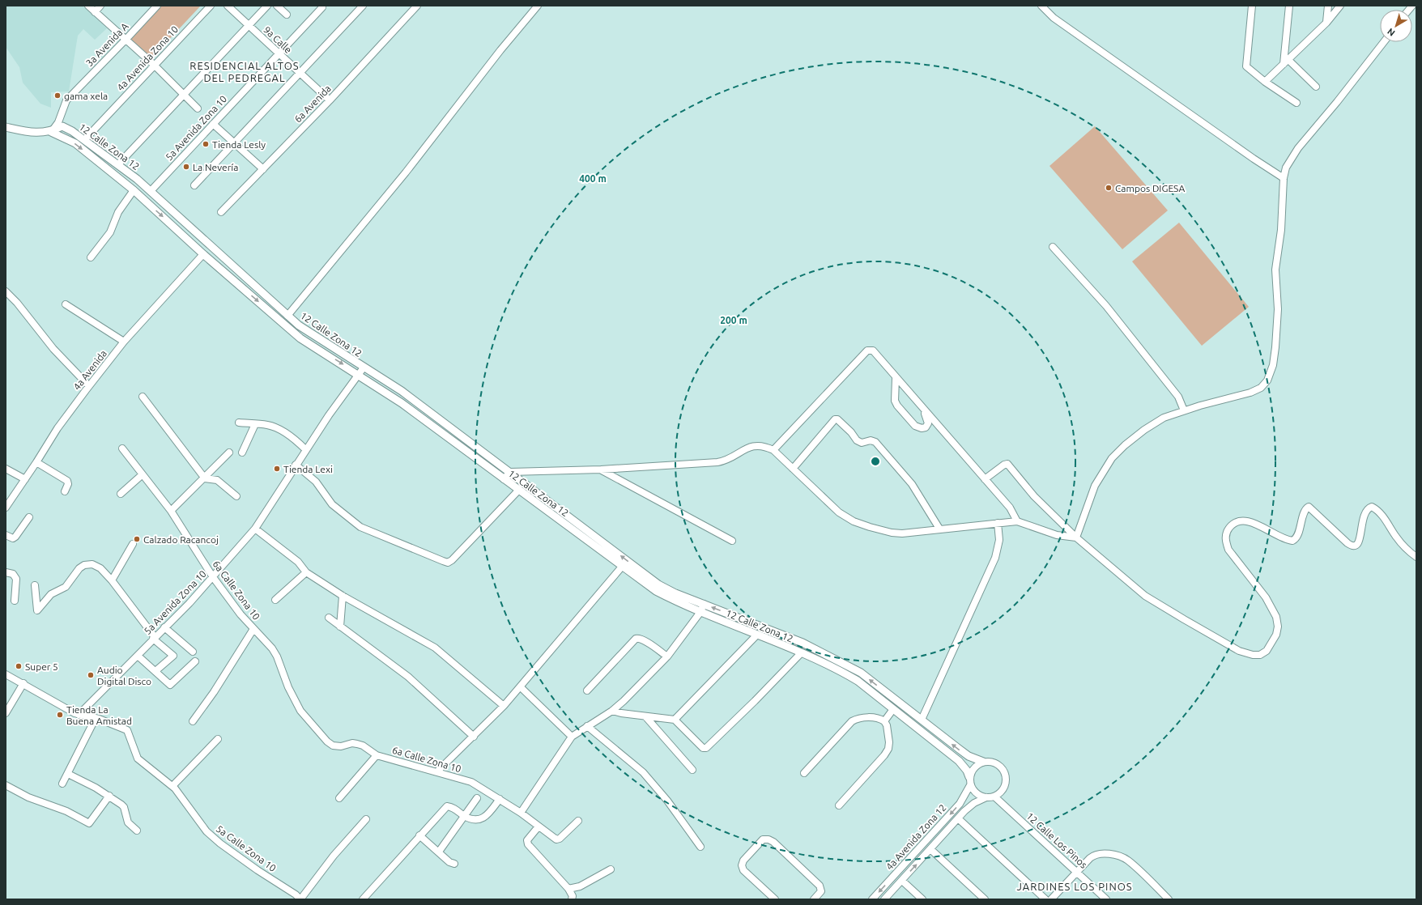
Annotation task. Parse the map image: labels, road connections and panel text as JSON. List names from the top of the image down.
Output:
{
  "streets": {
    "street": [
      "9a Calle",
      "3a Avenida A",
      "4a Avenida Zona 10",
      "6a Avenida",
      "5a Avenida Zona 10",
      "12 Calle Zona 12",
      "4a Avenida",
      "6a Calle Zona 10",
      "4a Avenida Zona 12",
      "12 Calle Los Pinos",
      "5a Calle Zona 10"
    ]
  },
  "crossings": [
    ["9a Calle", "6a Avenida"],
    ["9a Calle", "5a Avenida Zona 10"],
    ["3a Avenida A", "12 Calle Zona 12"],
    ["4a Avenida Zona 10", "12 Calle Zona 12"],
    ["5a Avenida Zona 10", "12 Calle Zona 12"],
    ["5a Avenida Zona 10", "6a Calle Zona 10"],
    ["5a Avenida Zona 10", "5a Calle Zona 10"],
    ["12 Calle Zona 12", "4a Avenida"],
    ["12 Calle Zona 12", "4a Avenida Zona 12"],
    ["12 Calle Zona 12", "12 Calle Los Pinos"],
    ["4a Avenida Zona 12", "12 Calle Los Pinos"]
  ],
  "districts": ["RESIDENCIAL ALTOS DEL PEDREGAL", "JARDINES LOS PINOS"],
  "places": [
    "gama xela",
    "Tienda Lesly",
    "La Nevería",
    "Campos DIGESA",
    "Tienda Lexi",
    "Calzado Racancoj",
    "Super 5",
    "Audio Digital Disco",
    "Tienda La Buena Amistad"
  ],
  "north": "bottom left",
  "rings": ["400 m", "200 m"]
}
